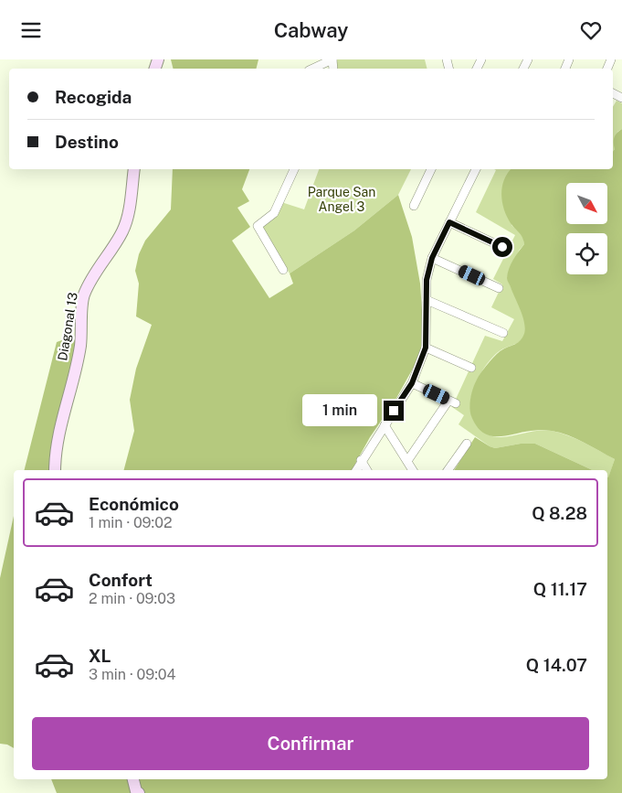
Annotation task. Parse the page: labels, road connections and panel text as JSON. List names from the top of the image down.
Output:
{
  "streets": {
    "street": ["Diagonal 13"]
  },
  "parks": ["Parque San Angel 3"],
  "north": "bottom right",
  "page": {
    "header": "Cabway",
    "banner": ["Recogida", "Destino"],
    "bubble": "1 min",
    "list": [
      {
        "name": "Económico",
        "note": "1 min · 09:02",
        "value": "Q 8.28"
      },
      {
        "name": "Confort",
        "note": "2 min · 09:03",
        "value": "Q 11.17"
      },
      {
        "name": "XL",
        "note": "3 min · 09:04",
        "value": "Q 14.07"
      }
    ],
    "buttons": "Confirmar"
  }
}
